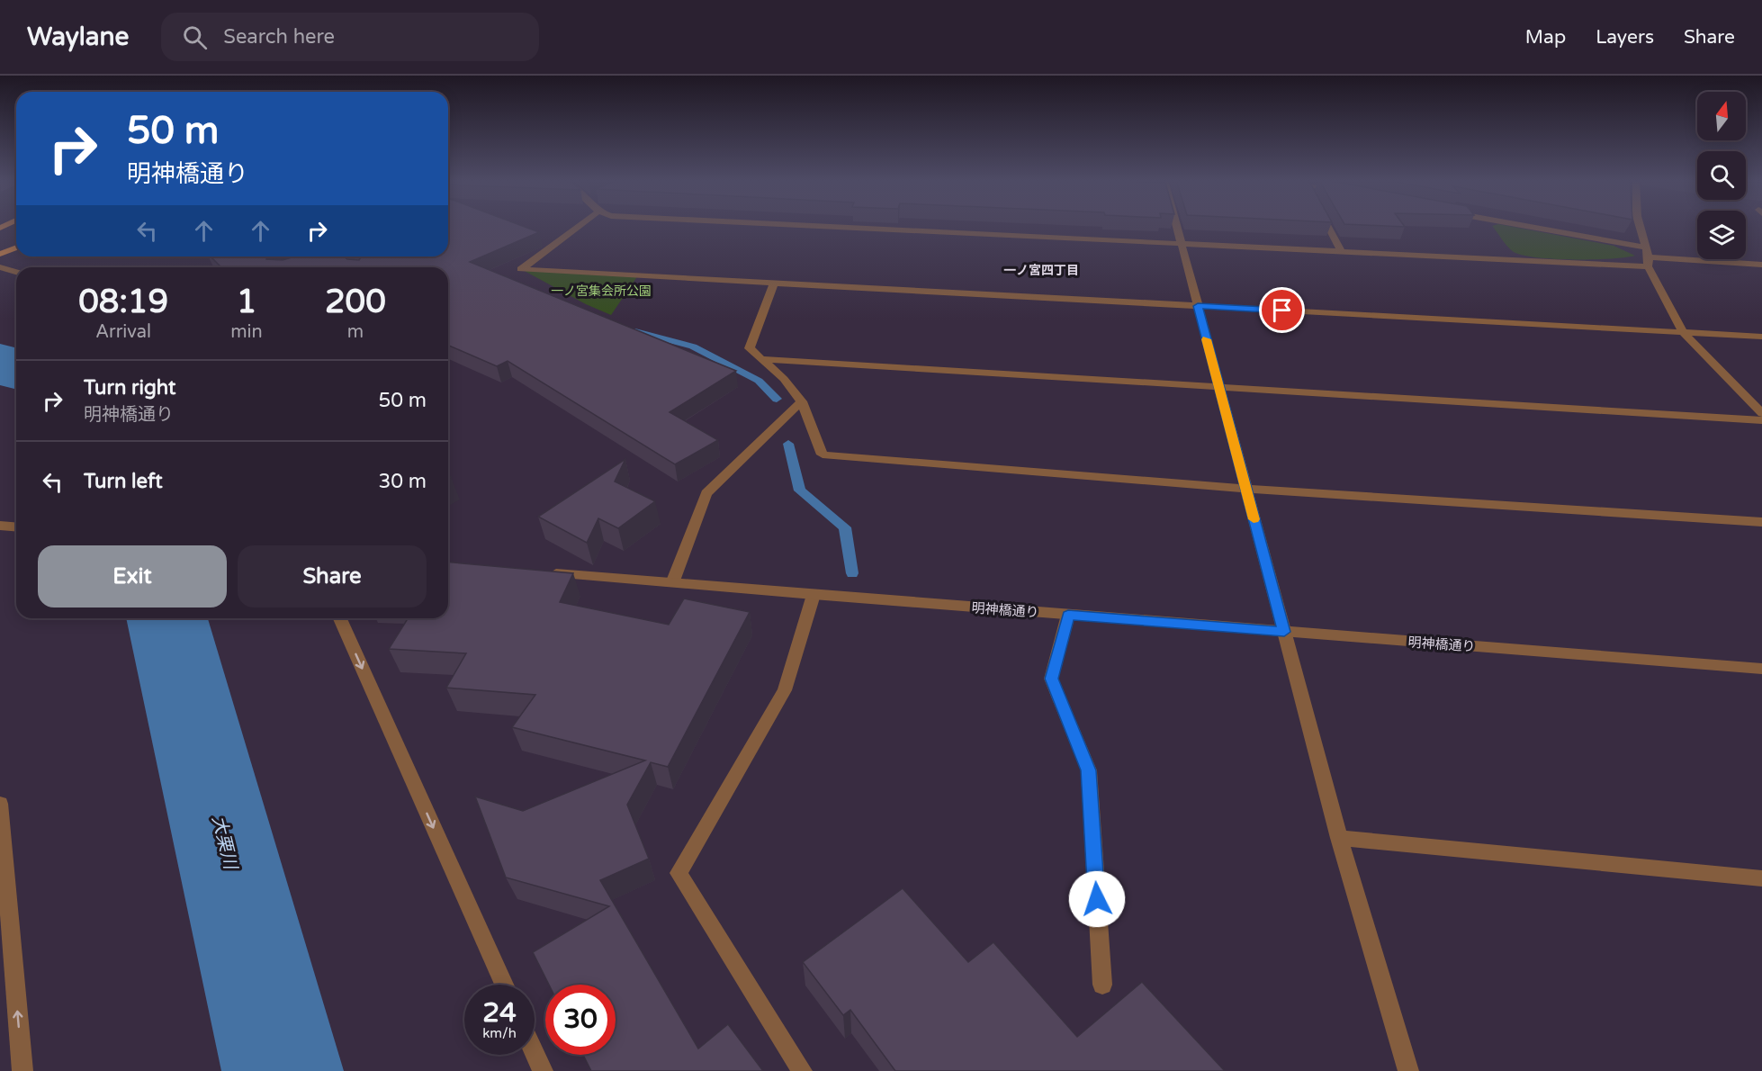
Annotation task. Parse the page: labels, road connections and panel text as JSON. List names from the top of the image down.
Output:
{
  "streets": {
    "street": ["明神橋通り"]
  },
  "districts": ["一ノ宮四丁目"],
  "water": ["大栗川"],
  "parks": ["一ノ宮集会所公園"],
  "north": "top",
  "page": {
    "header": "Waylane",
    "search": "Search here",
    "nav": ["Map", "Layers", "Share"],
    "turn": ["50 m", "明神橋通り"],
    "eta": [
      "08:19",
      "Arrival",
      "1",
      "min",
      "200",
      "m"
    ],
    "list": [
      {
        "name": "Turn right",
        "note": "明神橋通り",
        "value": "50 m"
      },
      {
        "name": "Turn left",
        "value": "30 m"
      }
    ],
    "buttons": ["Exit", "Share"],
    "speed": "24 km/h",
    "limit": "30"
  }
}
